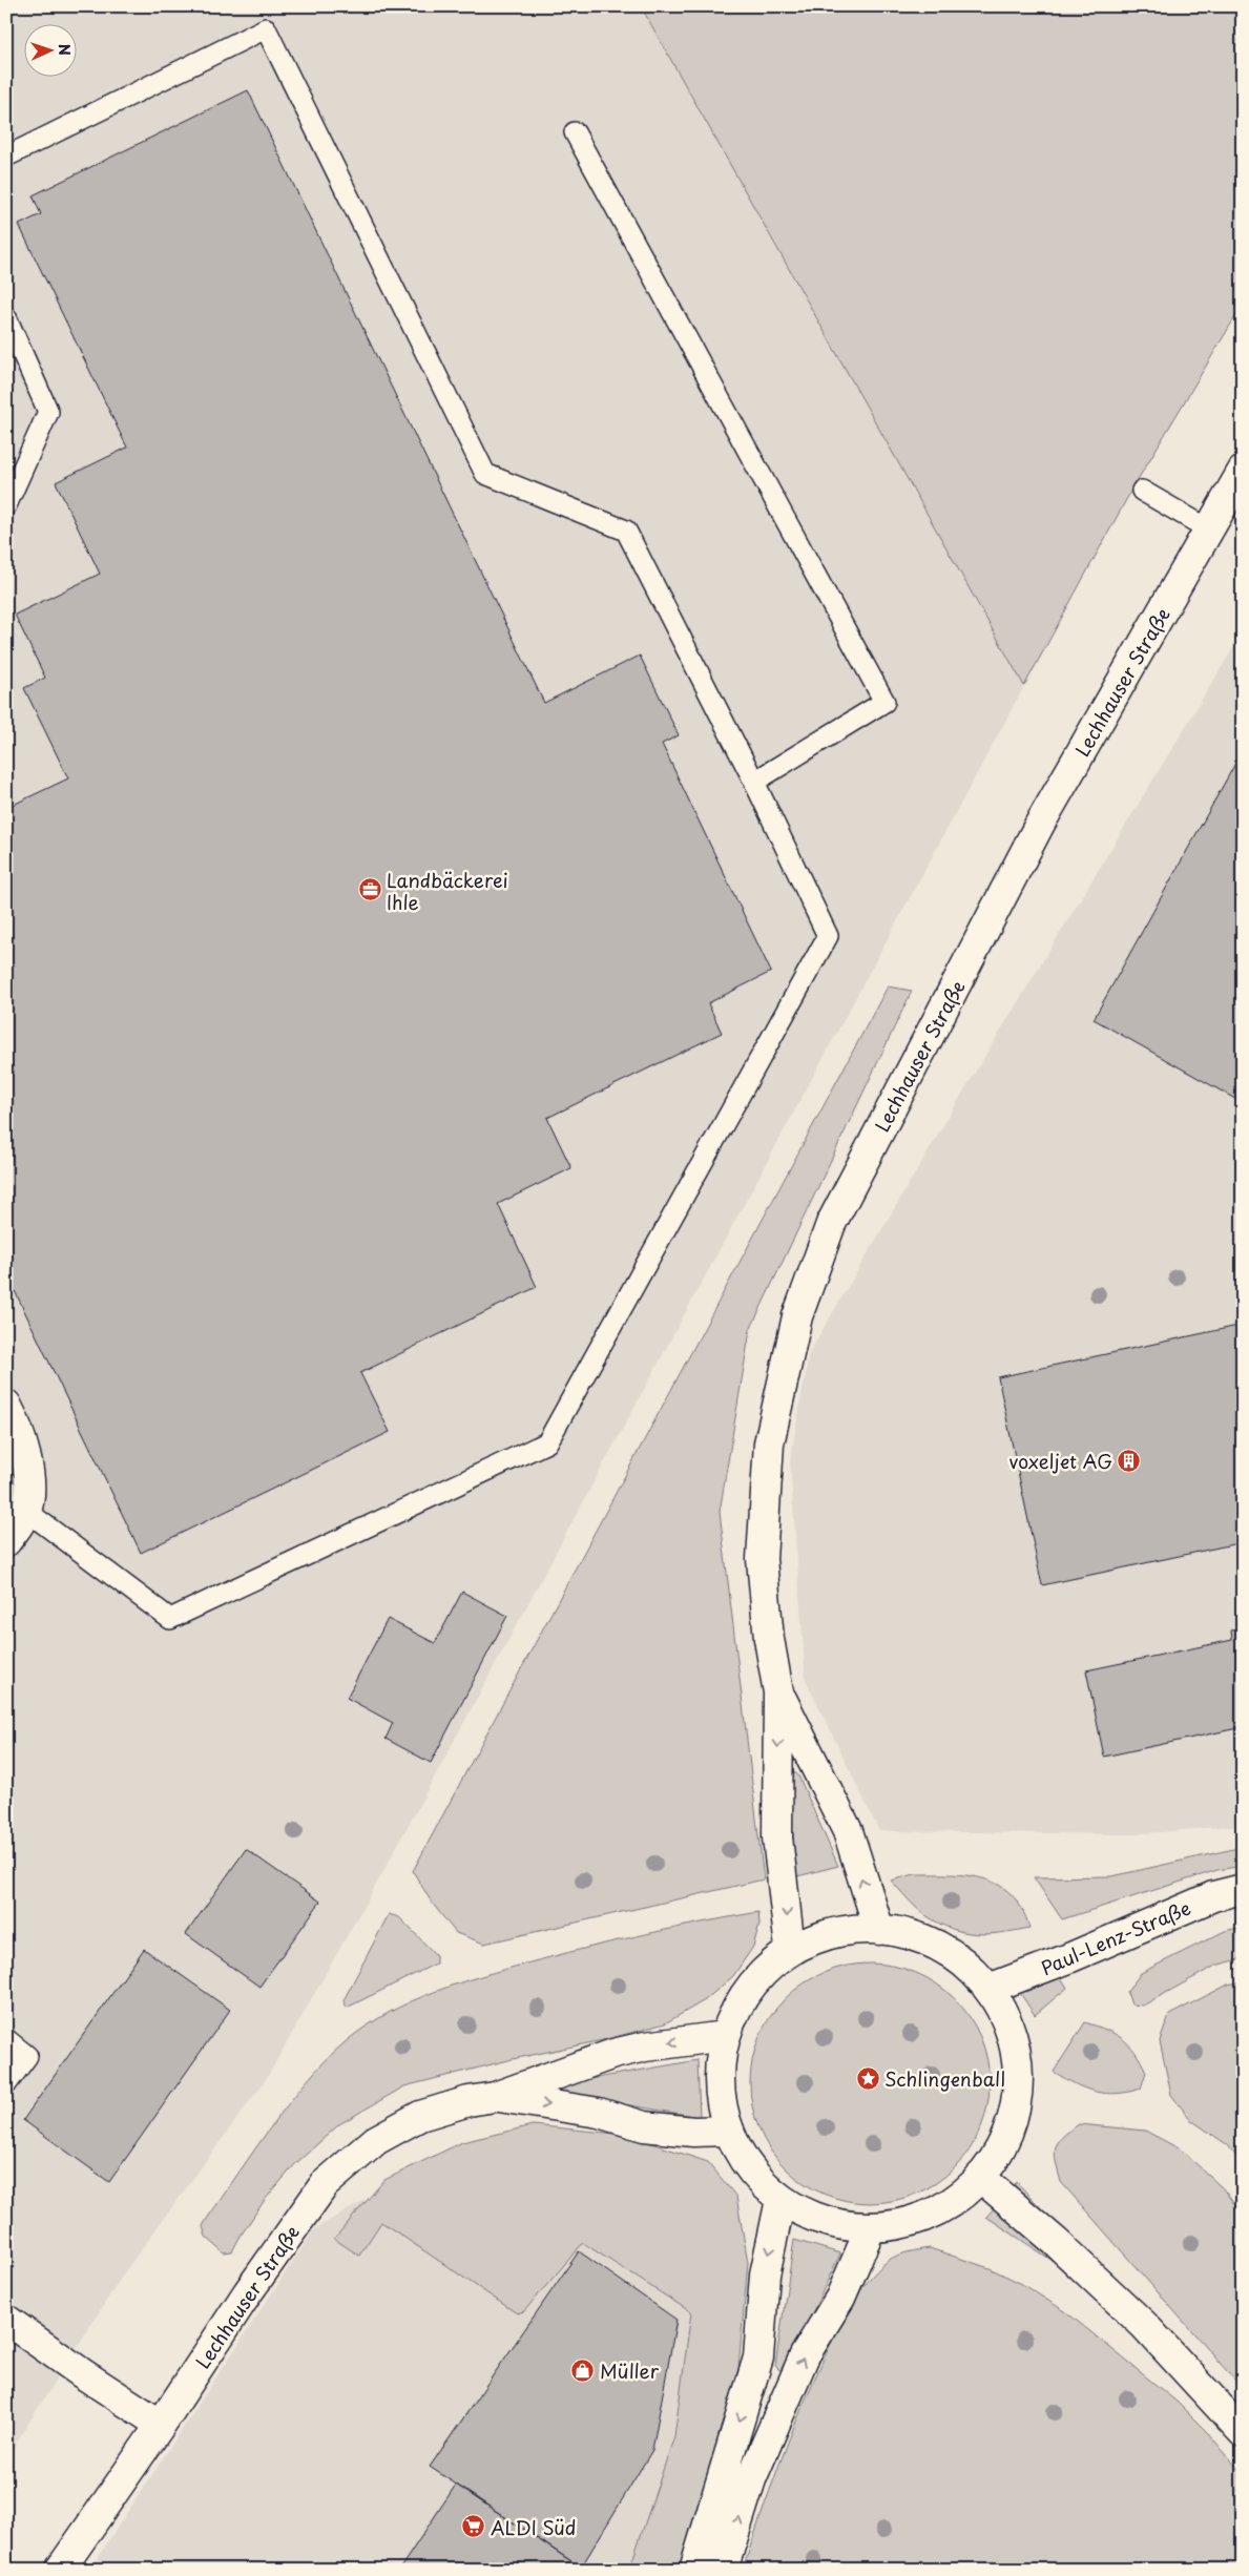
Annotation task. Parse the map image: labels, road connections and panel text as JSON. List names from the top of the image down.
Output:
{
  "streets": {
    "main road": ["Lechhauser Straße", "Paul-Lenz-Straße"]
  },
  "places": {
    "office": ["Landbäckerei Ihle"],
    "building": ["voxeljet AG"],
    "place": ["Schlingenball"],
    "shop": ["Müller"],
    "supermarket": ["ALDI Süd"]
  },
  "north": "right"
}
